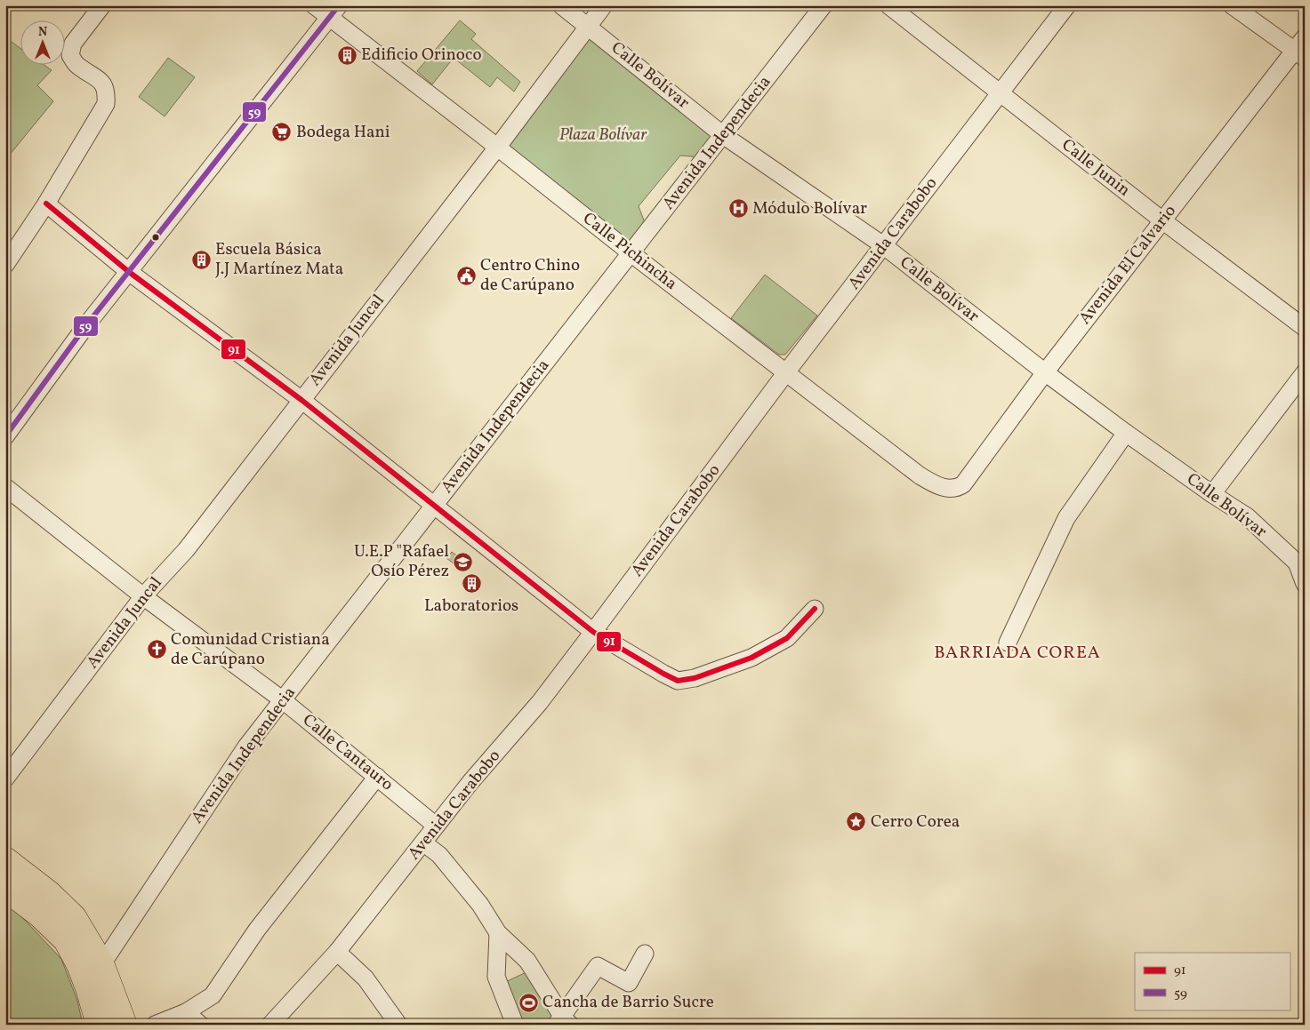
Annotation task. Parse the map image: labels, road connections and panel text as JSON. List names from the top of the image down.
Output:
{
  "streets": {
    "street": [
      "Calle Bolívar",
      "Avenida Independecia",
      "Calle Junin",
      "Avenida Carabobo",
      "Calle Pichincha",
      "Avenida El Calvario",
      "Avenida Juncal",
      "Calle Cantauro"
    ]
  },
  "crossings": [
    ["Calle Bolívar", "Avenida Independecia"],
    ["Calle Bolívar", "Avenida Carabobo"],
    ["Calle Bolívar", "Avenida El Calvario"],
    ["Calle Bolívar", "Avenida Juncal"],
    ["Avenida Independecia", "Calle Pichincha"],
    ["Avenida Independecia", "Calle Cantauro"],
    ["Calle Junin", "Avenida Carabobo"],
    ["Calle Junin", "Avenida El Calvario"],
    ["Avenida Carabobo", "Calle Pichincha"],
    ["Avenida Carabobo", "Calle Cantauro"],
    ["Calle Pichincha", "Avenida El Calvario"],
    ["Calle Pichincha", "Avenida Juncal"],
    ["Avenida Juncal", "Calle Cantauro"]
  ],
  "districts": ["BARRIADA COREA"],
  "parks": ["Plaza Bolívar"],
  "places": {
    "building": ["Edificio Orinoco", "Escuela Básica J.J Martínez Mata", "Laboratorios"],
    "supermarket": ["Bodega Hani"],
    "hospital": ["Módulo Bolívar"],
    "public building": ["Centro Chino de Carúpano"],
    "school or university": ["U.E.P \"Rafael Osío Pérez"],
    "church": ["Comunidad Cristiana de Carúpano"],
    "place": ["Cerro Corea"],
    "sports": ["Cancha de Barrio Sucre"]
  },
  "lines": ["transit line 59", "transit line 91"],
  "legend": ["91", "59"],
  "north": "top"
}
